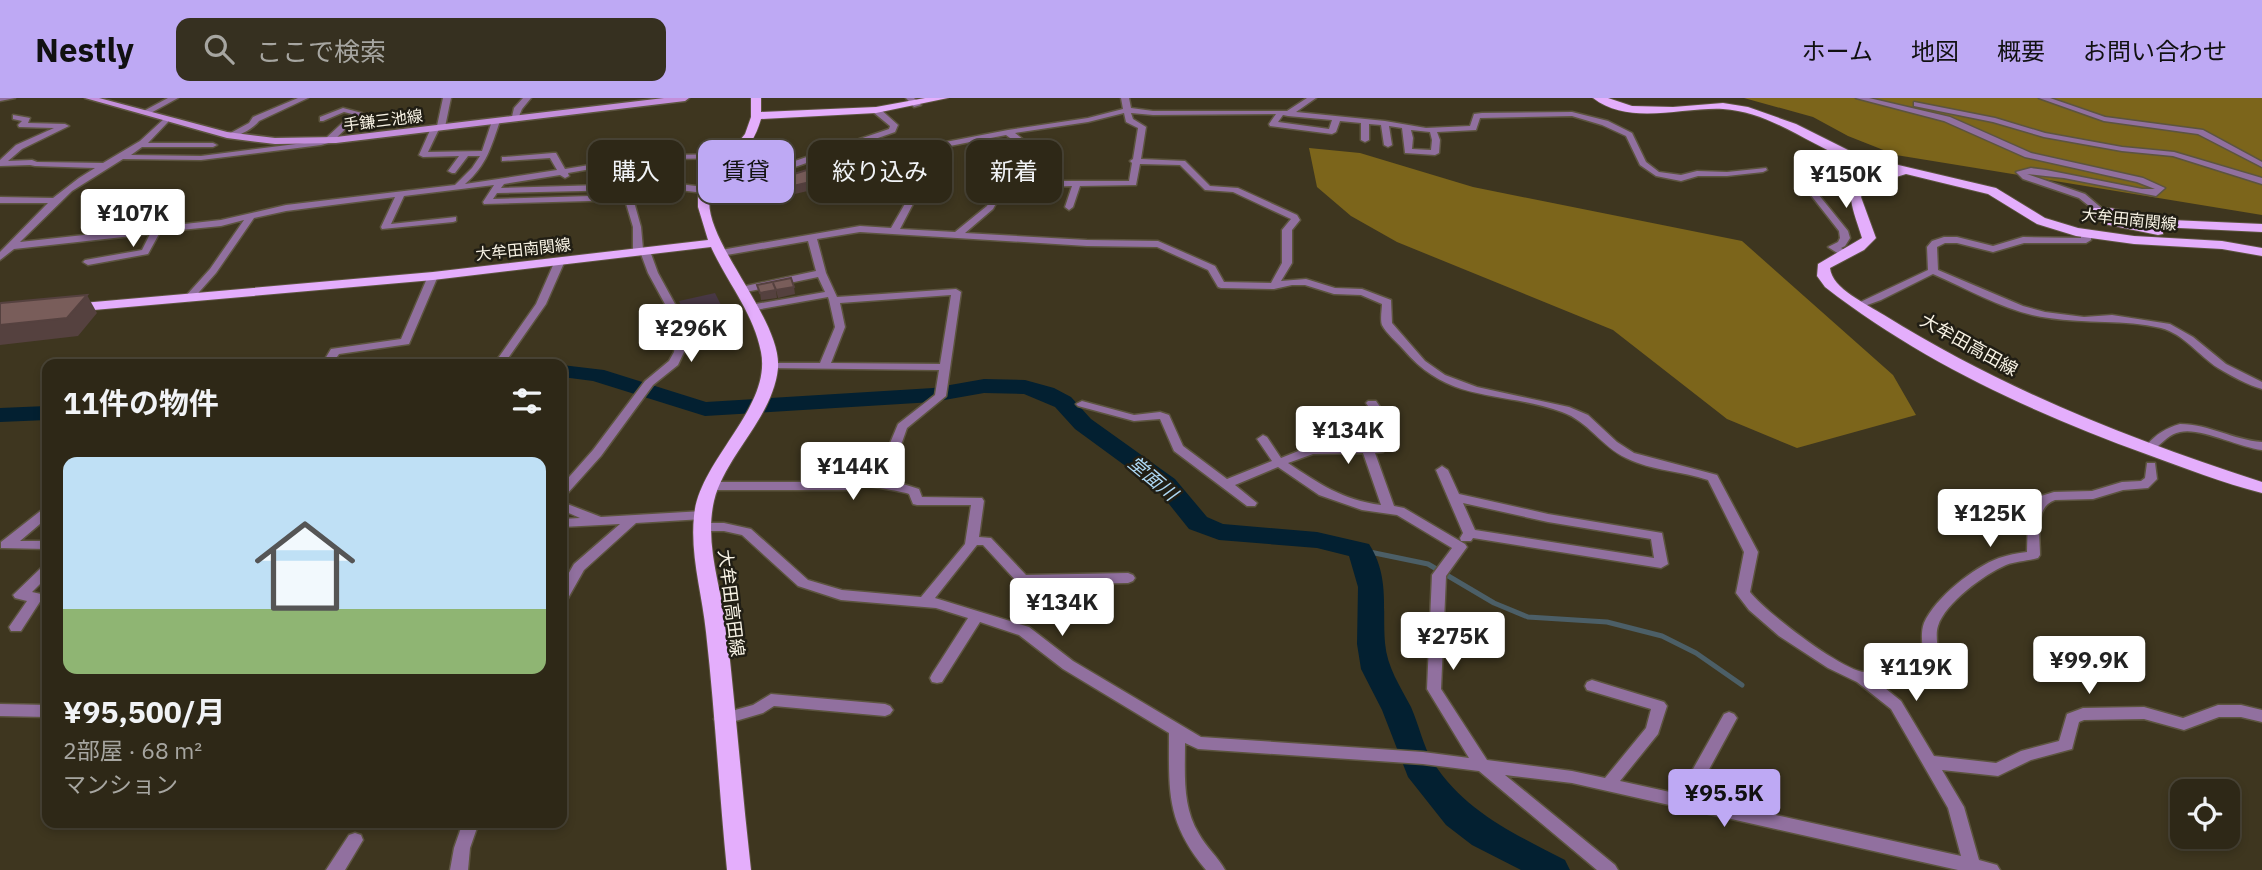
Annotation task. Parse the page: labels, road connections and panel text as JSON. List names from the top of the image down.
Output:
{
  "streets": {
    "main road": ["手鎌三池線", "大牟田南関線", "大牟田高田線"]
  },
  "crossings": [
    ["大牟田南関線", "大牟田高田線"]
  ],
  "water": ["堂面川"],
  "page": {
    "header": "Nestly",
    "search": "ここで検索",
    "nav": [
      "ホーム",
      "地図",
      "概要",
      "お問い合わせ"
    ],
    "chip": [
      "購入",
      "賃貸",
      "絞り込み",
      "新着"
    ],
    "price": [
      "¥150K",
      "¥107K",
      "¥296K",
      "¥134K",
      "¥144K",
      "¥125K",
      "¥134K",
      "¥275K",
      "¥99.9K",
      "¥119K",
      "¥95.5K"
    ],
    "heading": "11件の物件",
    "list": [
      {
        "name": "¥95,500/月",
        "note": "2部屋 · 68 m² · マンション"
      }
    ]
  }
}
